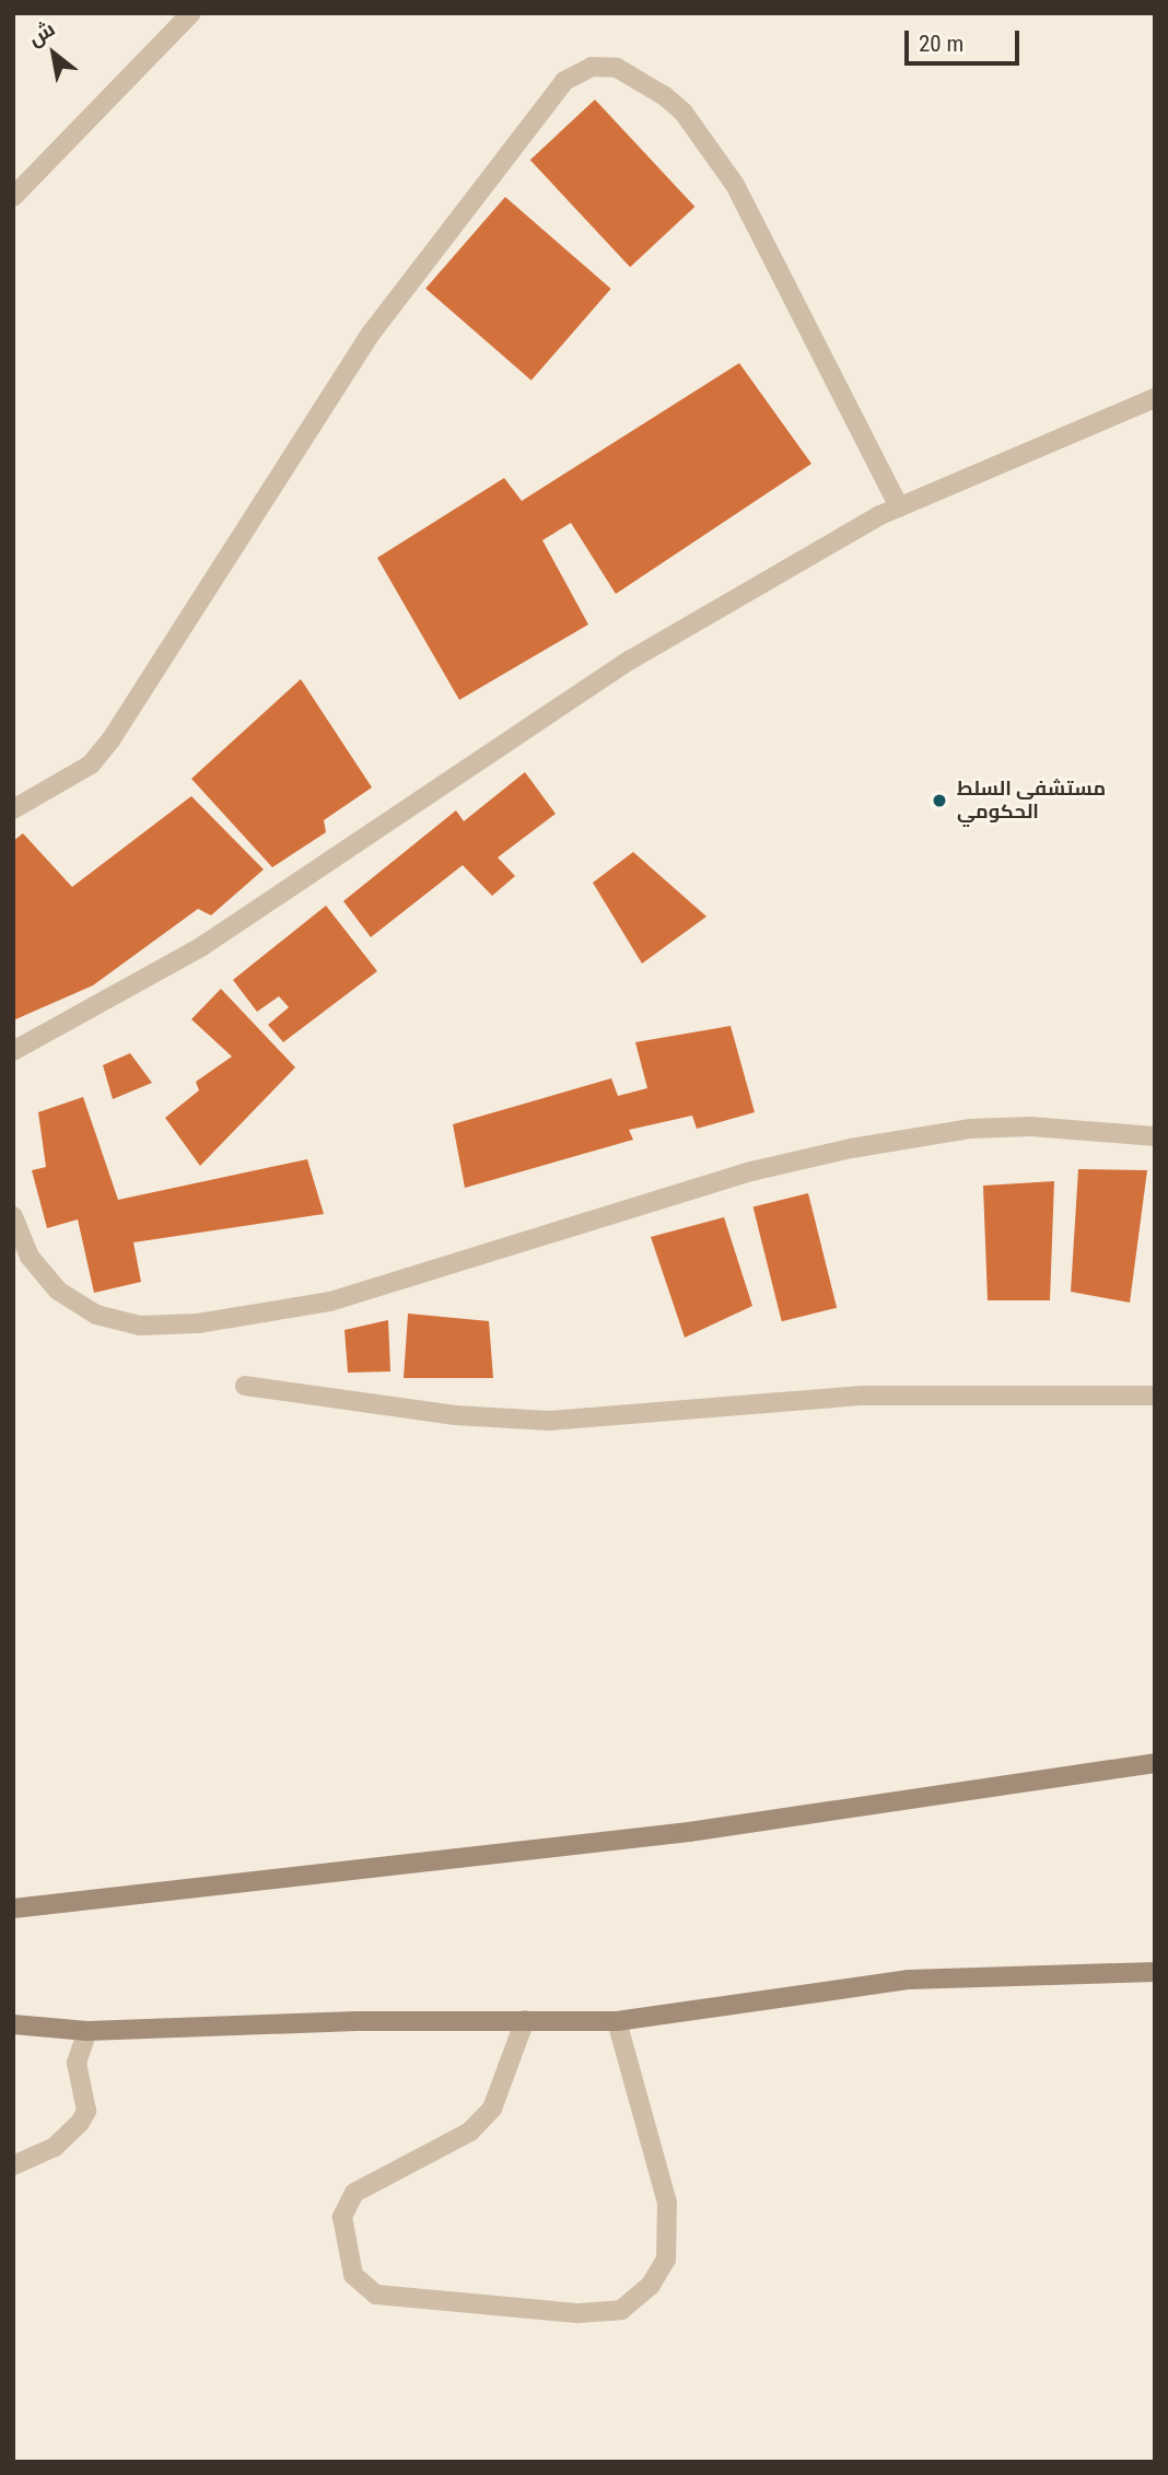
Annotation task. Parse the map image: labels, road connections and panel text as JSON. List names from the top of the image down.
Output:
{
  "places": ["مستشفى السلط الحكومي"],
  "scale_bar": "20 m",
  "north": "top left"
}
